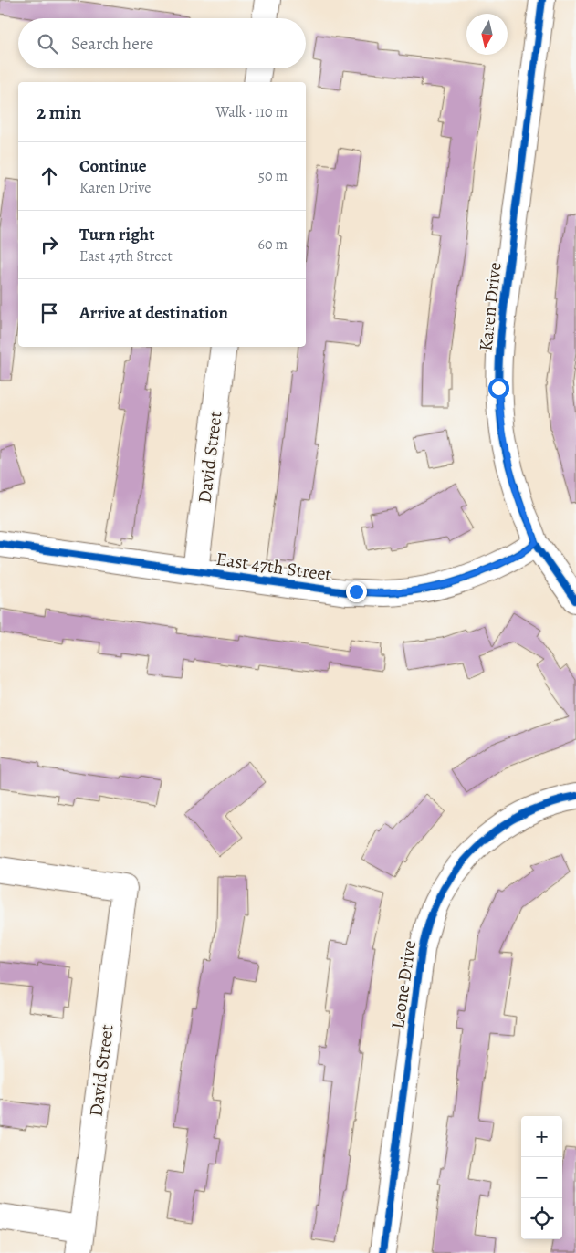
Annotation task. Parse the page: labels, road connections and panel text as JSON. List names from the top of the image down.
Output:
{
  "streets": {
    "street": [
      "Karen Drive",
      "David Street",
      "East 47th Street",
      "Leone Drive"
    ]
  },
  "crossings": [
    ["Karen Drive", "East 47th Street"],
    ["David Street", "East 47th Street"]
  ],
  "north": "bottom",
  "page": {
    "search": "Search here",
    "heading": ["2 min", "Walk · 110 m"],
    "list": [
      ["Continue", "Karen Drive", "50 m"],
      ["Turn right", "East 47th Street", "60 m"],
      "Arrive at destination"
    ],
    "map_buttons": ["+", "−"]
  }
}
